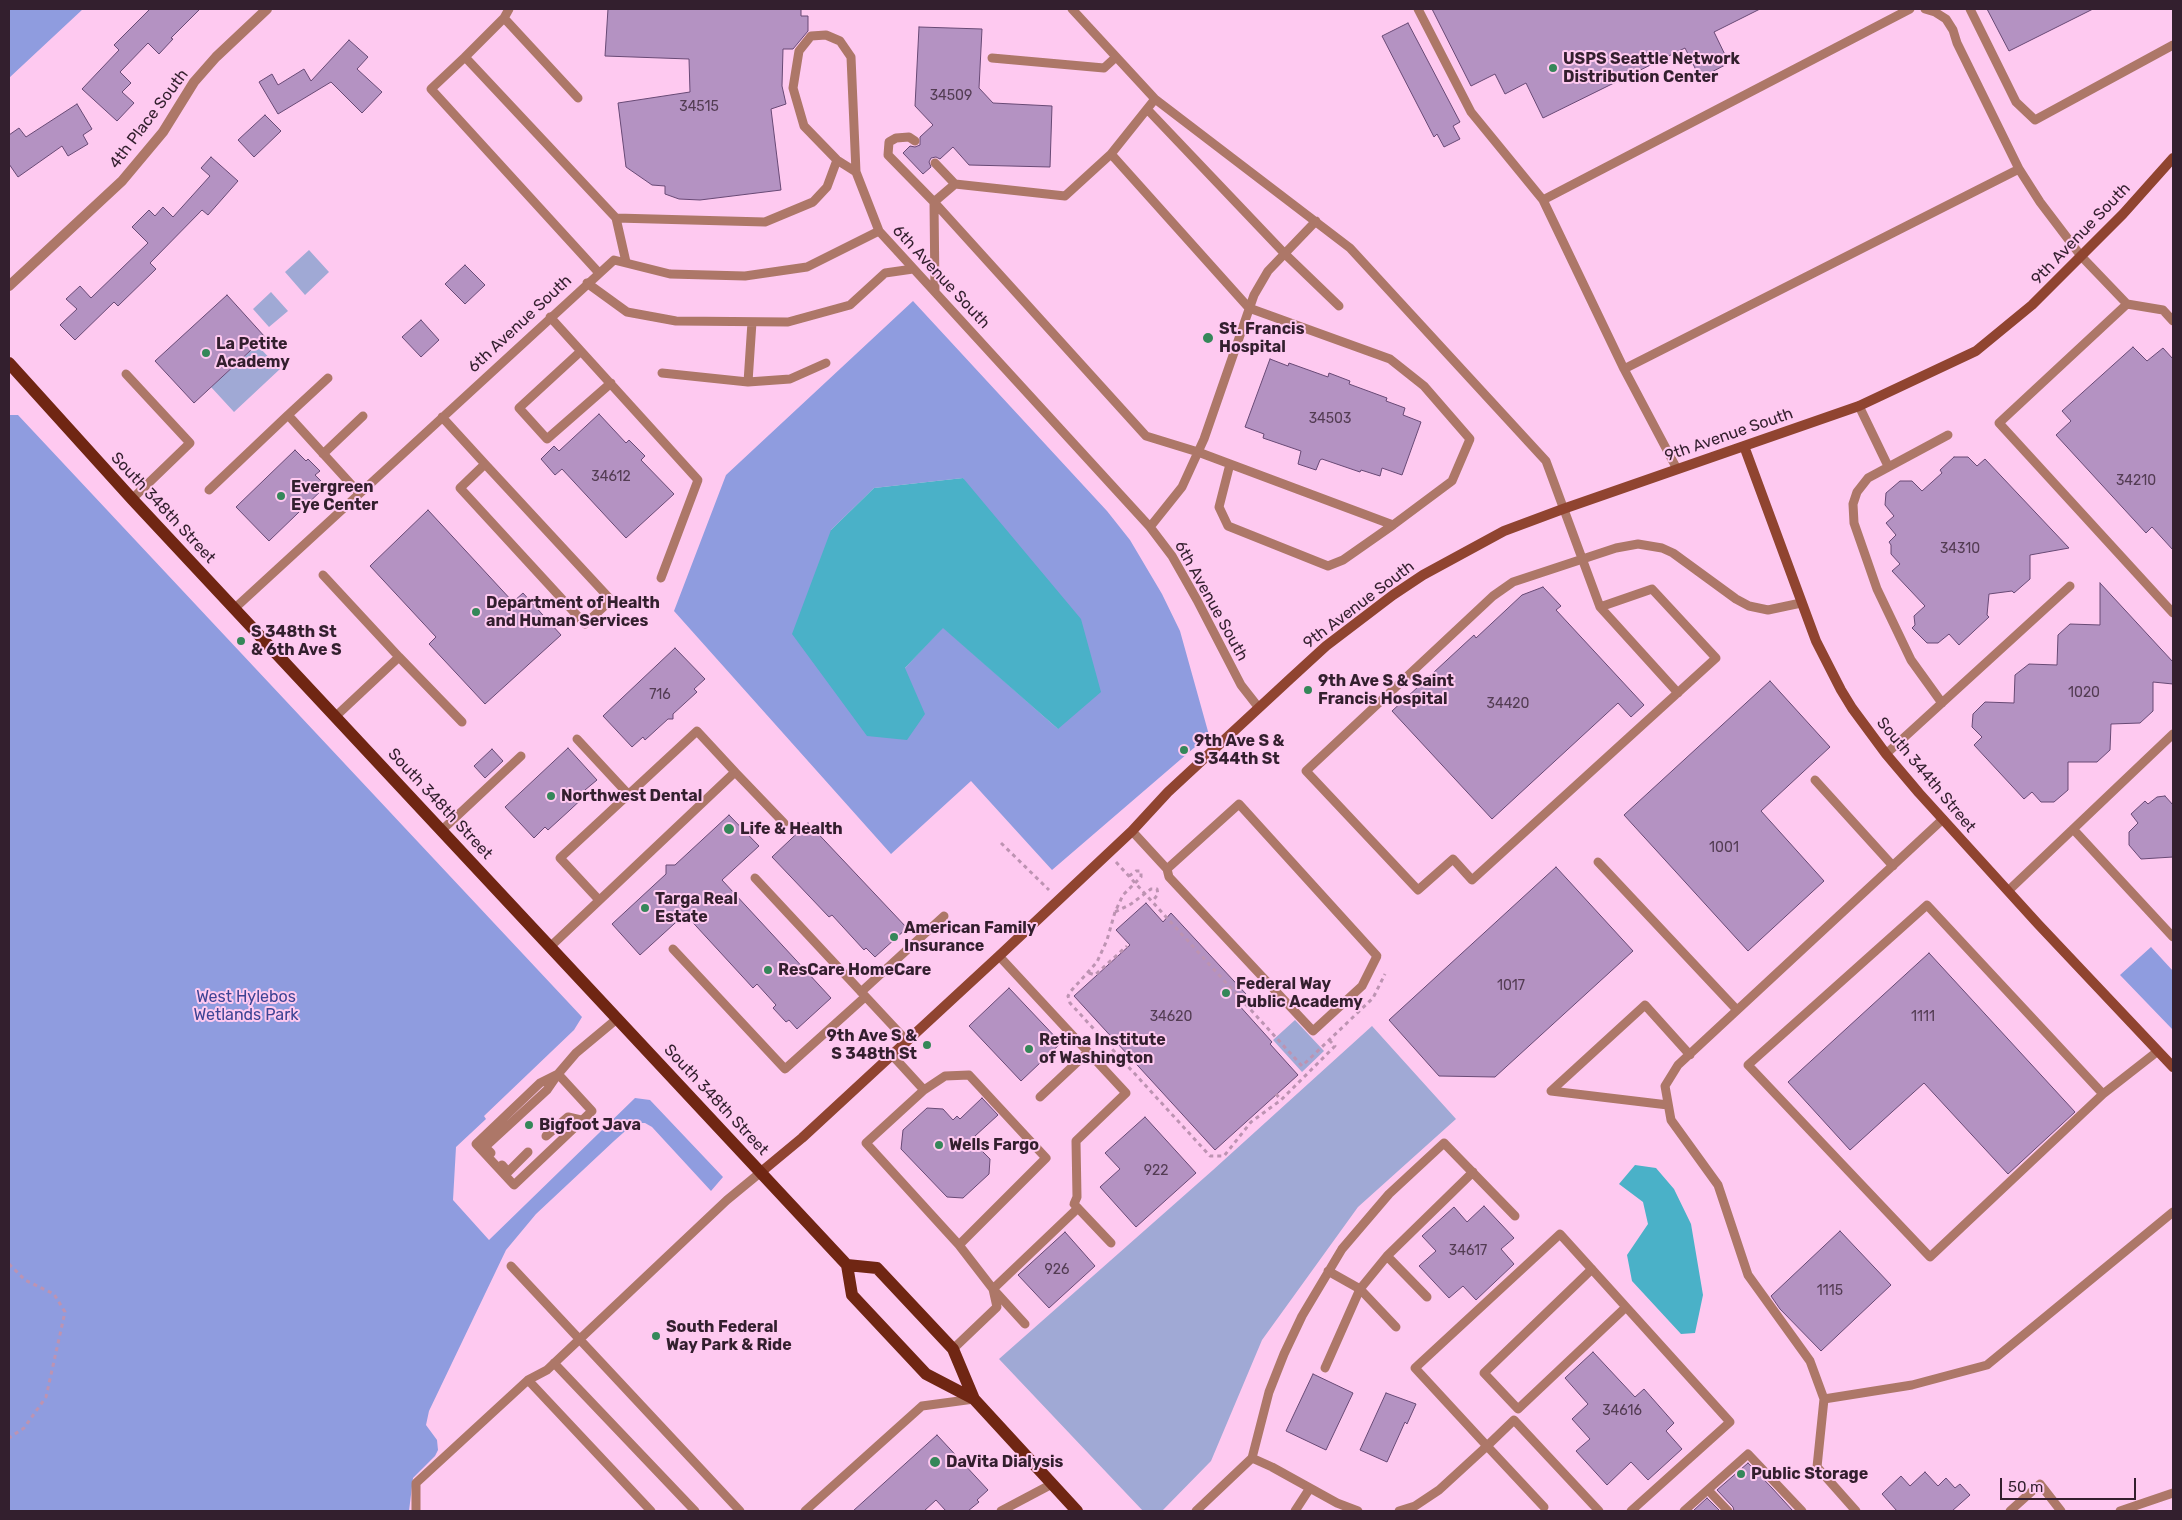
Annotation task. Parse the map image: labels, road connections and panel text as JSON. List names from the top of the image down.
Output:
{
  "streets": {
    "main road": ["South 348th Street"],
    "street": ["4th Place South", "9th Avenue South", "South 344th Street"],
    "lane": ["6th Avenue South"]
  },
  "crossings": [
    ["9th Avenue South", "6th Avenue South"],
    ["9th Avenue South", "South 348th Street"],
    ["9th Avenue South", "South 344th Street"],
    ["6th Avenue South", "South 348th Street"]
  ],
  "parks": ["West Hylebos Wetlands Park"],
  "places": [
    "USPS Seattle Network Distribution Center",
    "St. Francis Hospital",
    "La Petite Academy",
    "Evergreen Eye Center",
    "Department of Health and Human Services",
    "S 348th St & 6th Ave S",
    "9th Ave S & Saint Francis Hospital",
    "9th Ave S & S 344th St",
    "Northwest Dental",
    "Life & Health",
    "Targa Real Estate",
    "American Family Insurance",
    "ResCare HomeCare",
    "Federal Way Public Academy",
    "9th Ave S & S 348th St",
    "Retina Institute of Washington",
    "Bigfoot Java",
    "Wells Fargo",
    "South Federal Way Park & Ride",
    "DaVita Dialysis",
    "Public Storage"
  ],
  "house_numbers": [
    "34509",
    "34515",
    "34503",
    "34612",
    "34210",
    "34310",
    "1020",
    "716",
    "34420",
    "1001",
    "1017",
    "34620",
    "1111",
    "922",
    "34617",
    "926",
    "1115",
    "34616"
  ],
  "scale_bar": "50 m"
}
